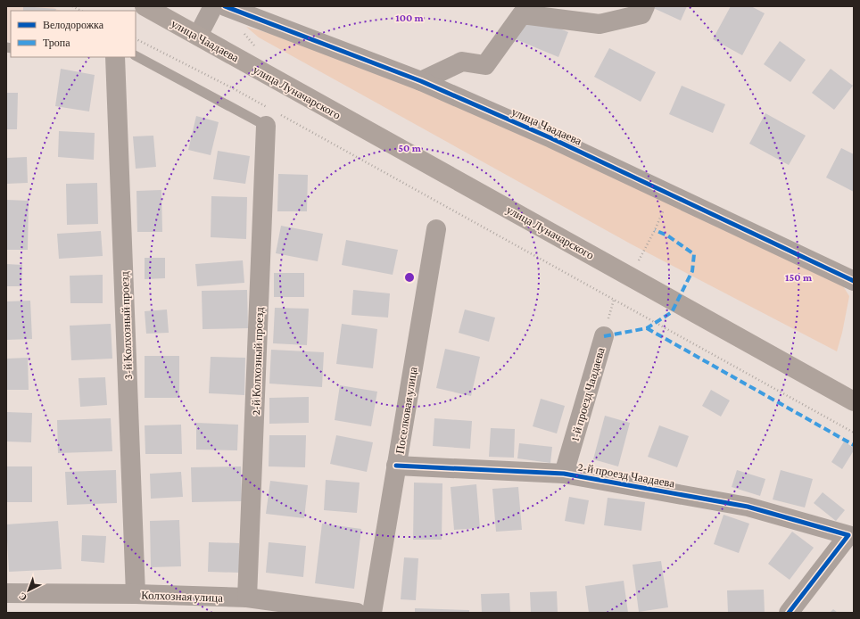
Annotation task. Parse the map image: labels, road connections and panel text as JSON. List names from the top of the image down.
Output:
{
  "streets": {
    "main road": ["улица Чаадаева", "улица Луначарского"],
    "street": [
      "3-й Колхозный проезд",
      "2-й Колхозный проезд",
      "1-й проезд Чаадаева",
      "Поселковая улица",
      "2-й проезд Чаадаева",
      "Колхозная улица"
    ]
  },
  "crossings": [
    ["улица Чаадаева", "улица Луначарского"],
    ["3-й Колхозный проезд", "Колхозная улица"],
    ["2-й Колхозный проезд", "Колхозная улица"],
    ["1-й проезд Чаадаева", "2-й проезд Чаадаева"],
    ["Поселковая улица", "2-й проезд Чаадаева"]
  ],
  "legend": ["Велодорожка", "Тропа"],
  "north": "bottom left",
  "rings": ["100 m", "50 m", "150 m"]
}
